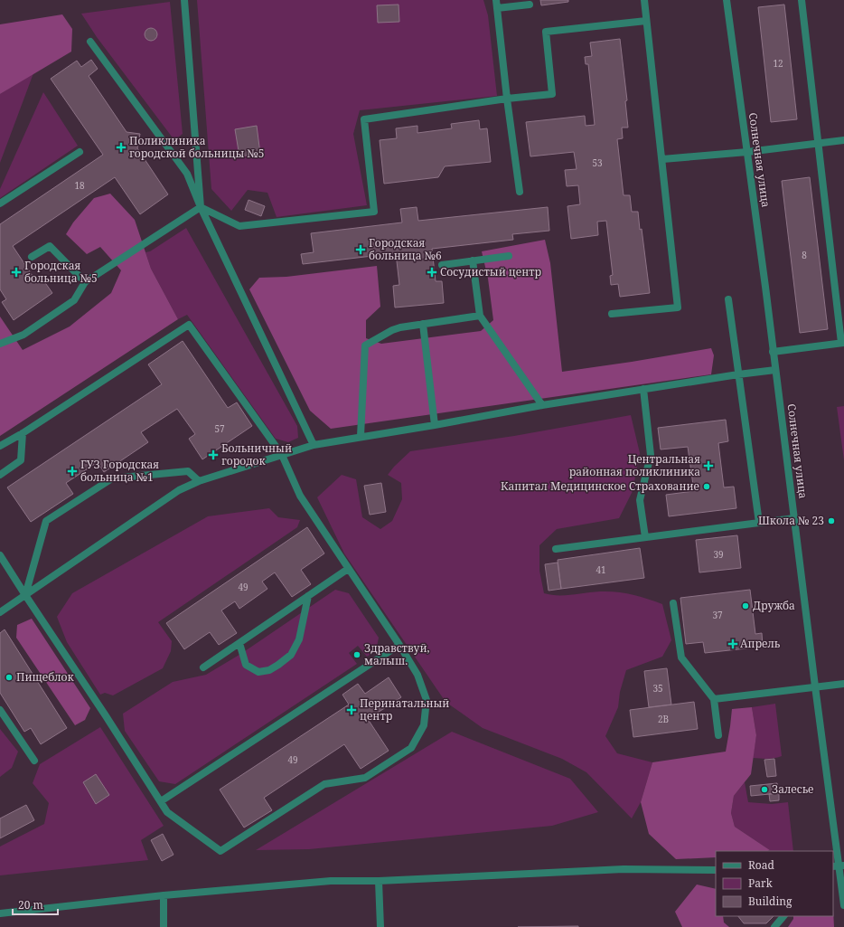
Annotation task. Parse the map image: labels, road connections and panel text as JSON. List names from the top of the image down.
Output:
{
  "streets": {
    "street": ["Солнечная улица"]
  },
  "places": {
    "health": [
      "Поликлиника городской больницы №5",
      "Городская больница №6",
      "Городская больница №5",
      "Сосудистый центр",
      "Больничный городок",
      "Центральная районная поликлиника",
      "ГУЗ Городская больница №1",
      "Апрель",
      "Перинатальный центр"
    ],
    "other": [
      "Капитал Медицинское Страхование",
      "Школа № 23",
      "Дружба",
      "Здравствуй, малыш.",
      "Пищеблок",
      "Залесье"
    ]
  },
  "house_numbers": [
    "12",
    "53",
    "18",
    "8",
    "57",
    "39",
    "41",
    "49",
    "37",
    "35",
    "2В",
    "49"
  ],
  "legend": ["Road", "Park", "Building"],
  "scale_bar": "20 m"
}
